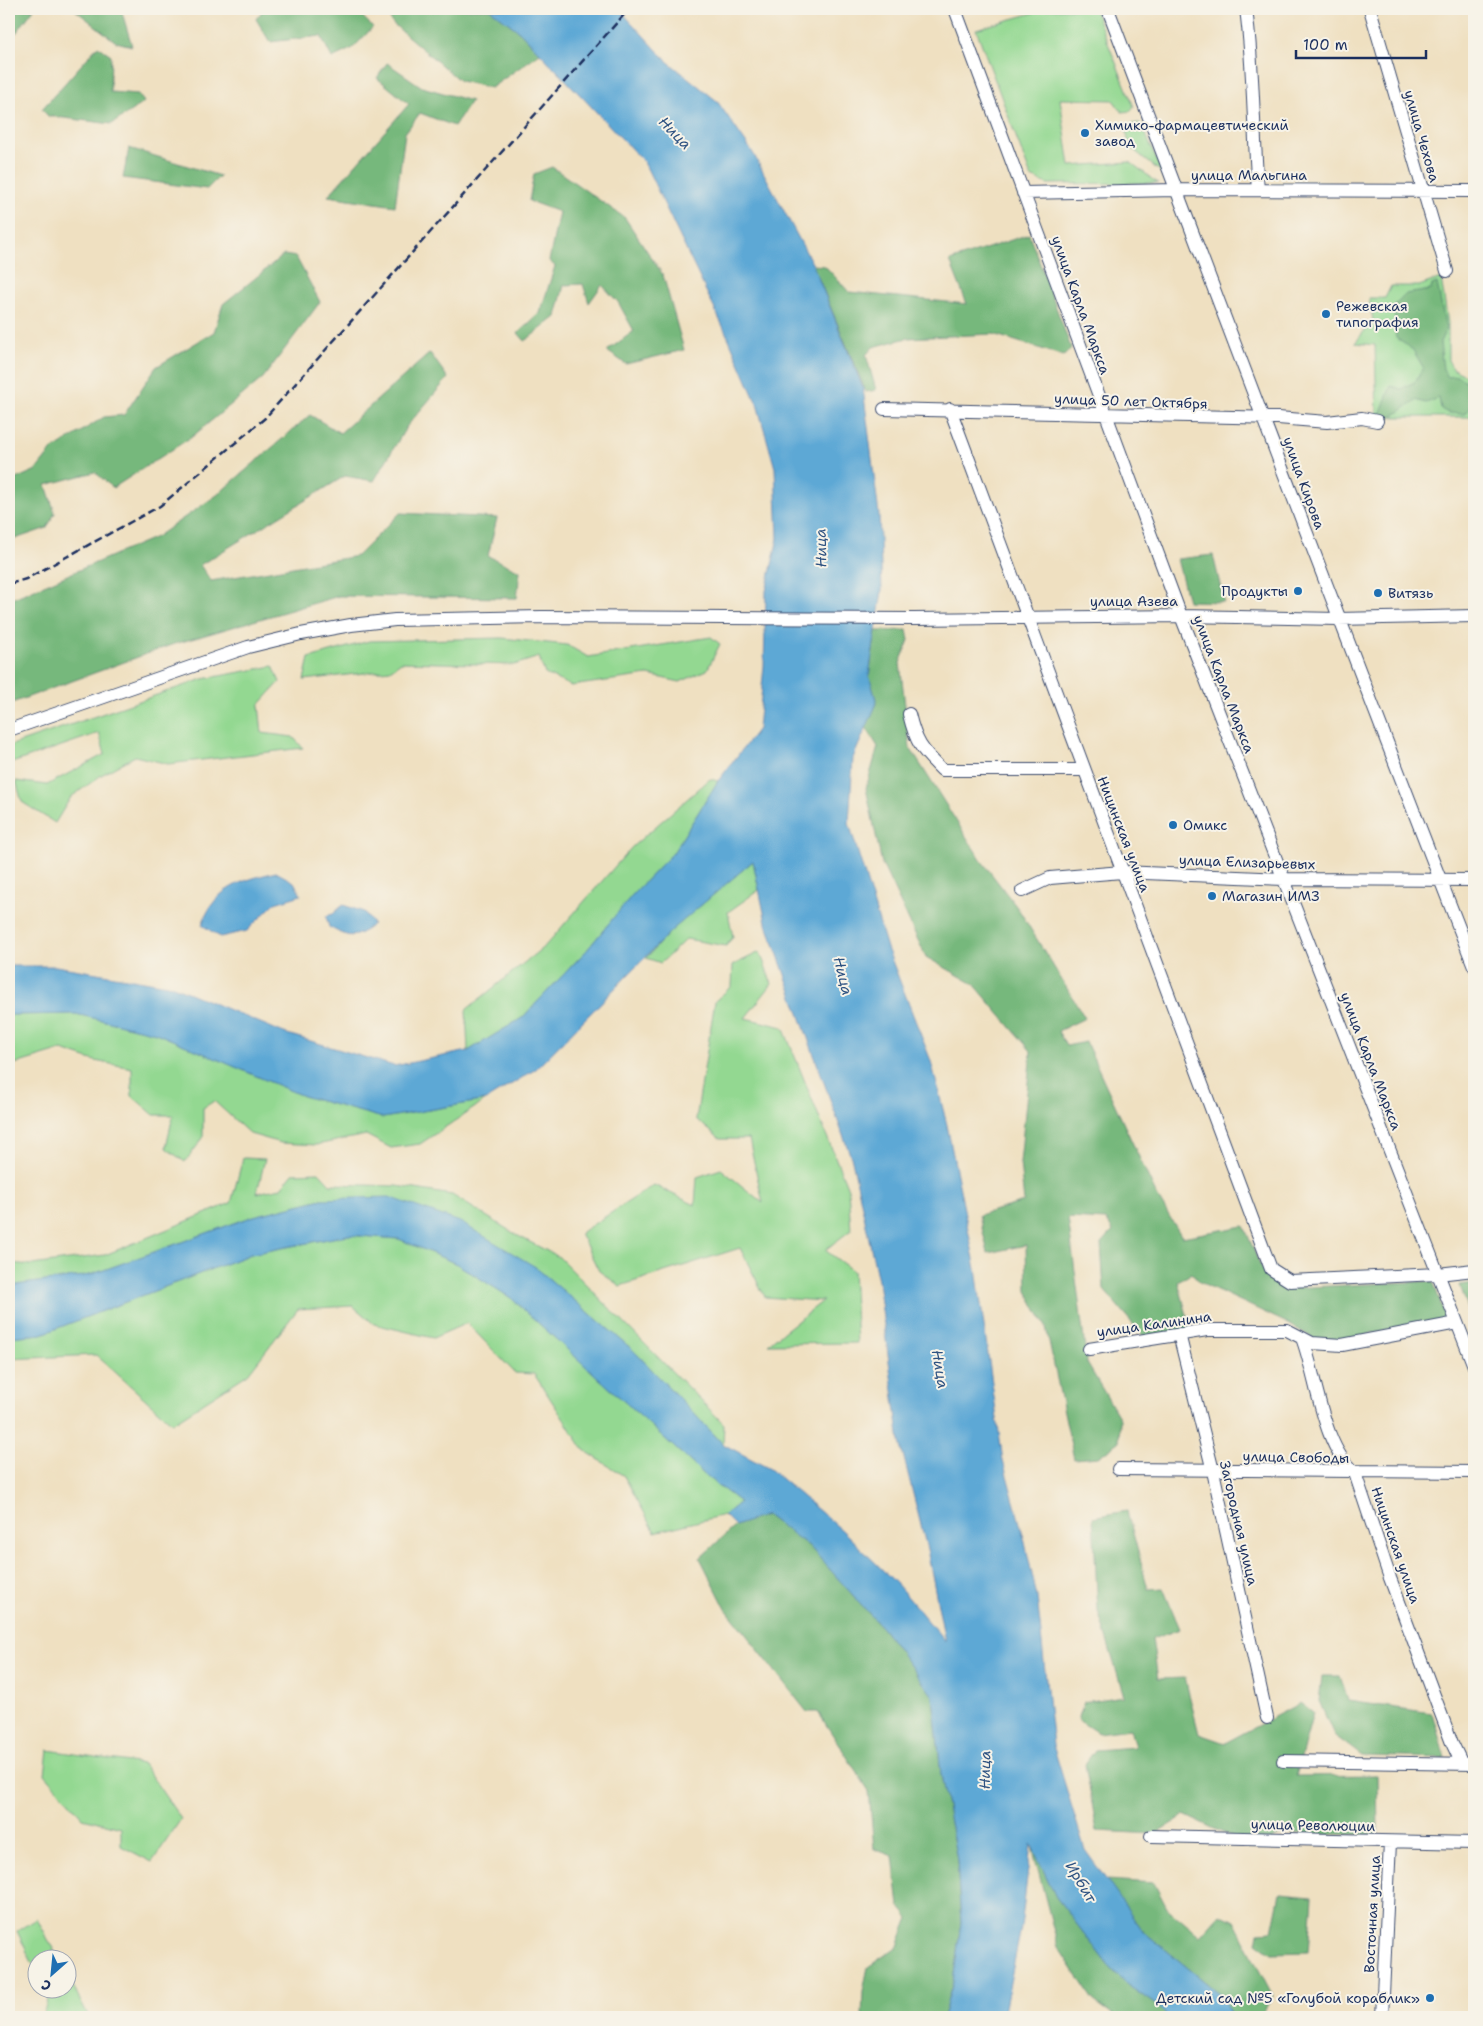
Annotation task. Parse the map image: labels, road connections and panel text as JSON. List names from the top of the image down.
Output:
{
  "streets": {
    "street": [
      "улица Чехова",
      "улица Мальгина",
      "улица Карла Маркса",
      "улица 50 лет Октября",
      "улица Кирова",
      "улица Азева",
      "Ницинская улица",
      "улица Елизарьевых",
      "улица Калинина",
      "улица Свободы",
      "Загородная улица",
      "улица Революции",
      "Восточная улица"
    ]
  },
  "crossings": [
    ["улица Чехова", "улица Мальгина"],
    ["улица Мальгина", "улица Карла Маркса"],
    ["улица Мальгина", "улица Кирова"],
    ["улица Карла Маркса", "улица 50 лет Октября"],
    ["улица Карла Маркса", "улица Азева"],
    ["улица Карла Маркса", "Ницинская улица"],
    ["улица Карла Маркса", "улица Елизарьевых"],
    ["улица Карла Маркса", "улица Калинина"],
    ["улица 50 лет Октября", "улица Кирова"],
    ["улица 50 лет Октября", "Ницинская улица"],
    ["улица Кирова", "улица Азева"],
    ["улица Кирова", "улица Елизарьевых"],
    ["улица Азева", "Ницинская улица"],
    ["Ницинская улица", "улица Елизарьевых"],
    ["Ницинская улица", "улица Калинина"],
    ["Ницинская улица", "улица Свободы"],
    ["улица Калинина", "Загородная улица"],
    ["улица Свободы", "Загородная улица"],
    ["улица Революции", "Восточная улица"]
  ],
  "water": ["Ница", "Ирбит"],
  "places": [
    "Химико-фармацевтический завод",
    "Режевская типография",
    "Продукты",
    "Витязь",
    "Омикс",
    "Магазин ИМЗ",
    "Детский сад №5 «Голубой кораблик»"
  ],
  "scale_bar": "100 m",
  "north": "bottom left"
}
